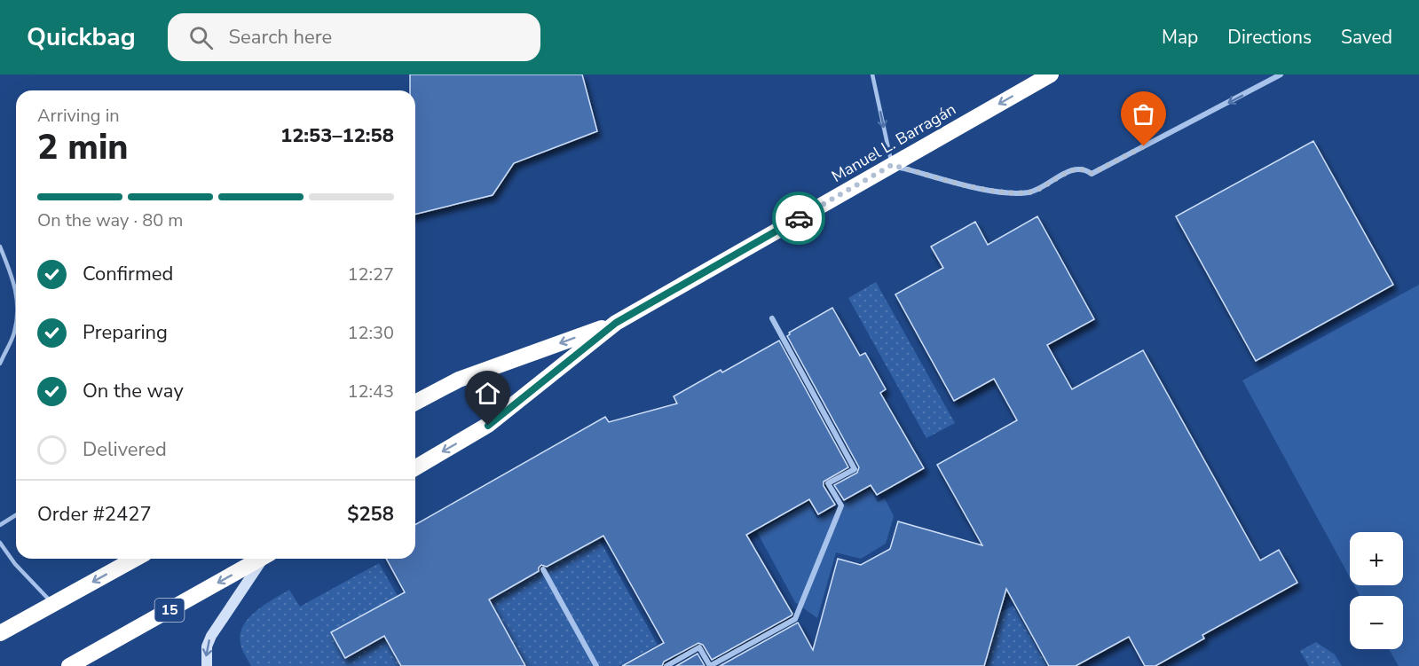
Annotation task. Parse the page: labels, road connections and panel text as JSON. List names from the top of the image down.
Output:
{
  "streets": {
    "highway": ["Manuel L. Barragán", "15"]
  },
  "one_way": ["Manuel L. Barragán"],
  "page": {
    "header": "Quickbag",
    "search": "Search here",
    "nav": ["Map", "Directions", "Saved"],
    "heading": ["2 min", "Arriving in", "12:53–12:58"],
    "panel": ["Order #2427", "$258"],
    "bar": "On the way · 80 m",
    "list": [
      ["Confirmed", "12:27"],
      ["Preparing", "12:30"],
      ["On the way", "12:43"],
      "Delivered"
    ],
    "map_buttons": ["+", "−"]
  }
}
